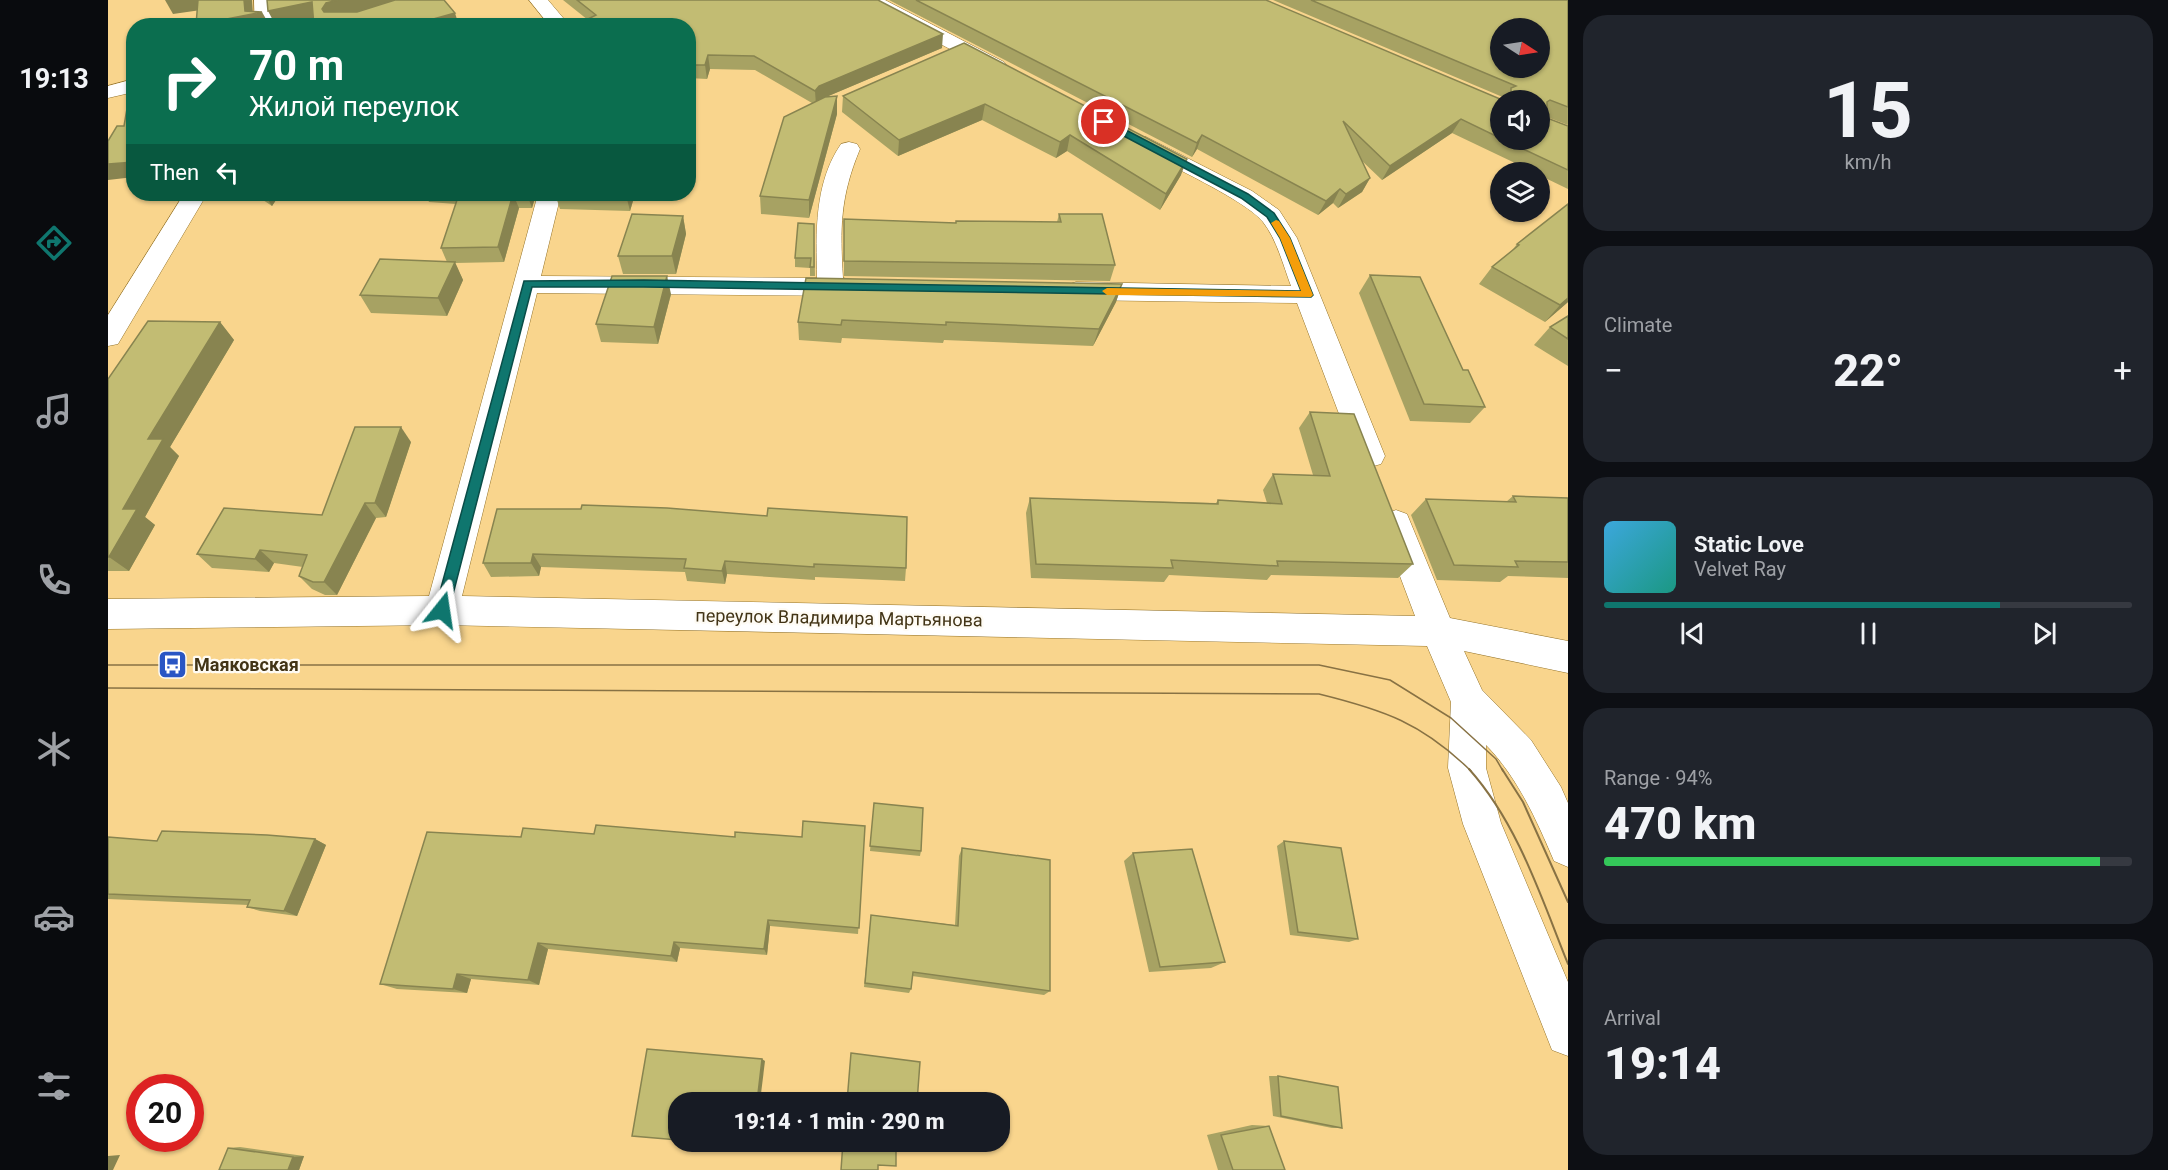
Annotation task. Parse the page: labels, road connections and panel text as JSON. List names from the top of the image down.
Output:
{
  "streets": {
    "street": ["переулок Владимира Мартьянова"]
  },
  "places": {
    "bus stop": ["Маяковская"]
  },
  "north": "right",
  "page": {
    "tabs": "19:13",
    "tile": [
      ["15", "km/h"],
      "Climate",
      ["Range · 94%", "470 km"],
      ["Arrival", "19:14"]
    ],
    "turn": ["70 m", "Жилой переулок"],
    "then": "Then",
    "heat": ["−", "22°", "+"],
    "song": ["Static Love", "Velvet Ray"],
    "limit": "20",
    "trip": "19:14 · 1 min · 290 m"
  }
}
